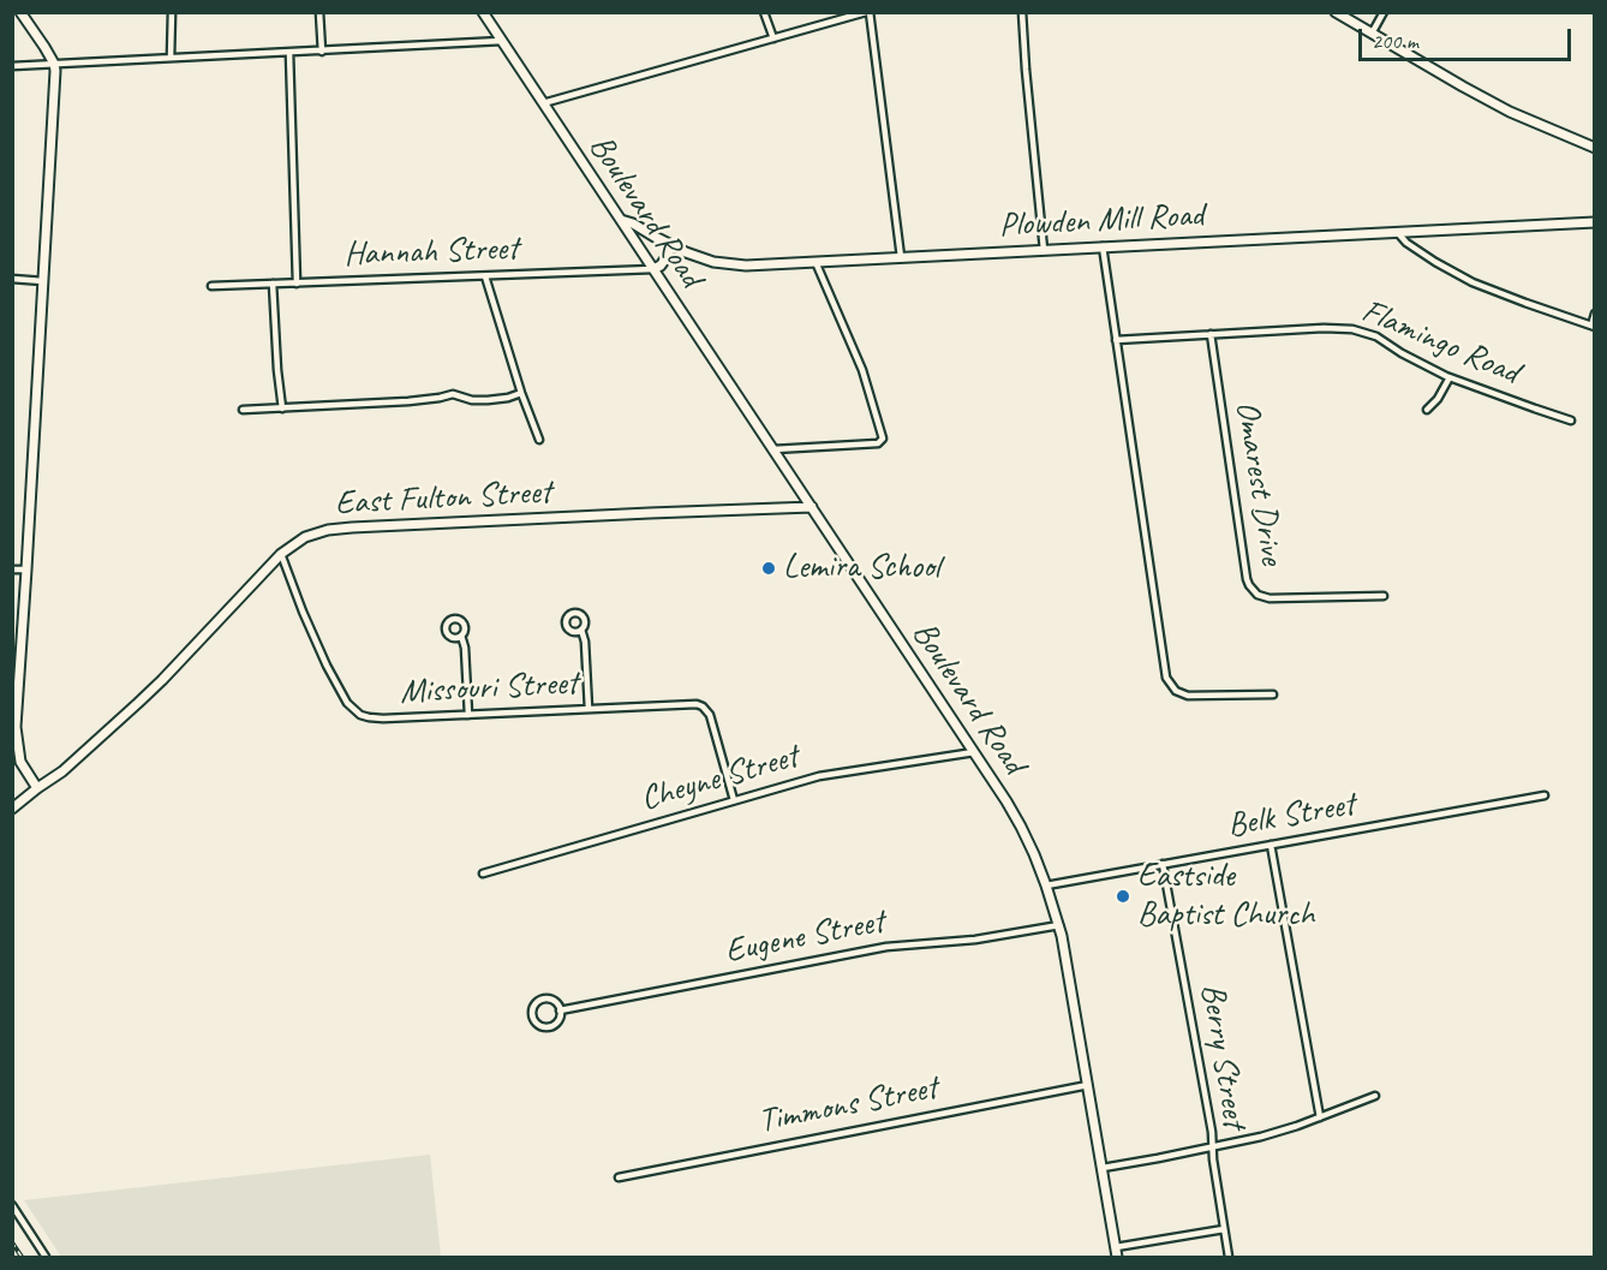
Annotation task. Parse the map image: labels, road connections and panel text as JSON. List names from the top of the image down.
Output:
{
  "streets": {
    "street": [
      "Boulevard Road",
      "Plowden Mill Road",
      "Hannah Street",
      "Flamingo Road",
      "Omarest Drive",
      "East Fulton Street",
      "Missouri Street",
      "Cheyne Street",
      "Belk Street",
      "Eugene Street",
      "Berry Street",
      "Timmons Street"
    ]
  },
  "crossings": [
    ["Boulevard Road", "Plowden Mill Road"],
    ["Boulevard Road", "Hannah Street"],
    ["Boulevard Road", "East Fulton Street"],
    ["Boulevard Road", "Cheyne Street"],
    ["Boulevard Road", "Belk Street"],
    ["Boulevard Road", "Eugene Street"],
    ["Boulevard Road", "Timmons Street"],
    ["Flamingo Road", "Omarest Drive"],
    ["East Fulton Street", "Missouri Street"],
    ["Missouri Street", "Cheyne Street"],
    ["Belk Street", "Berry Street"]
  ],
  "places": ["Lemira School", "Eastside Baptist Church"],
  "scale_bar": "200 m"
}
